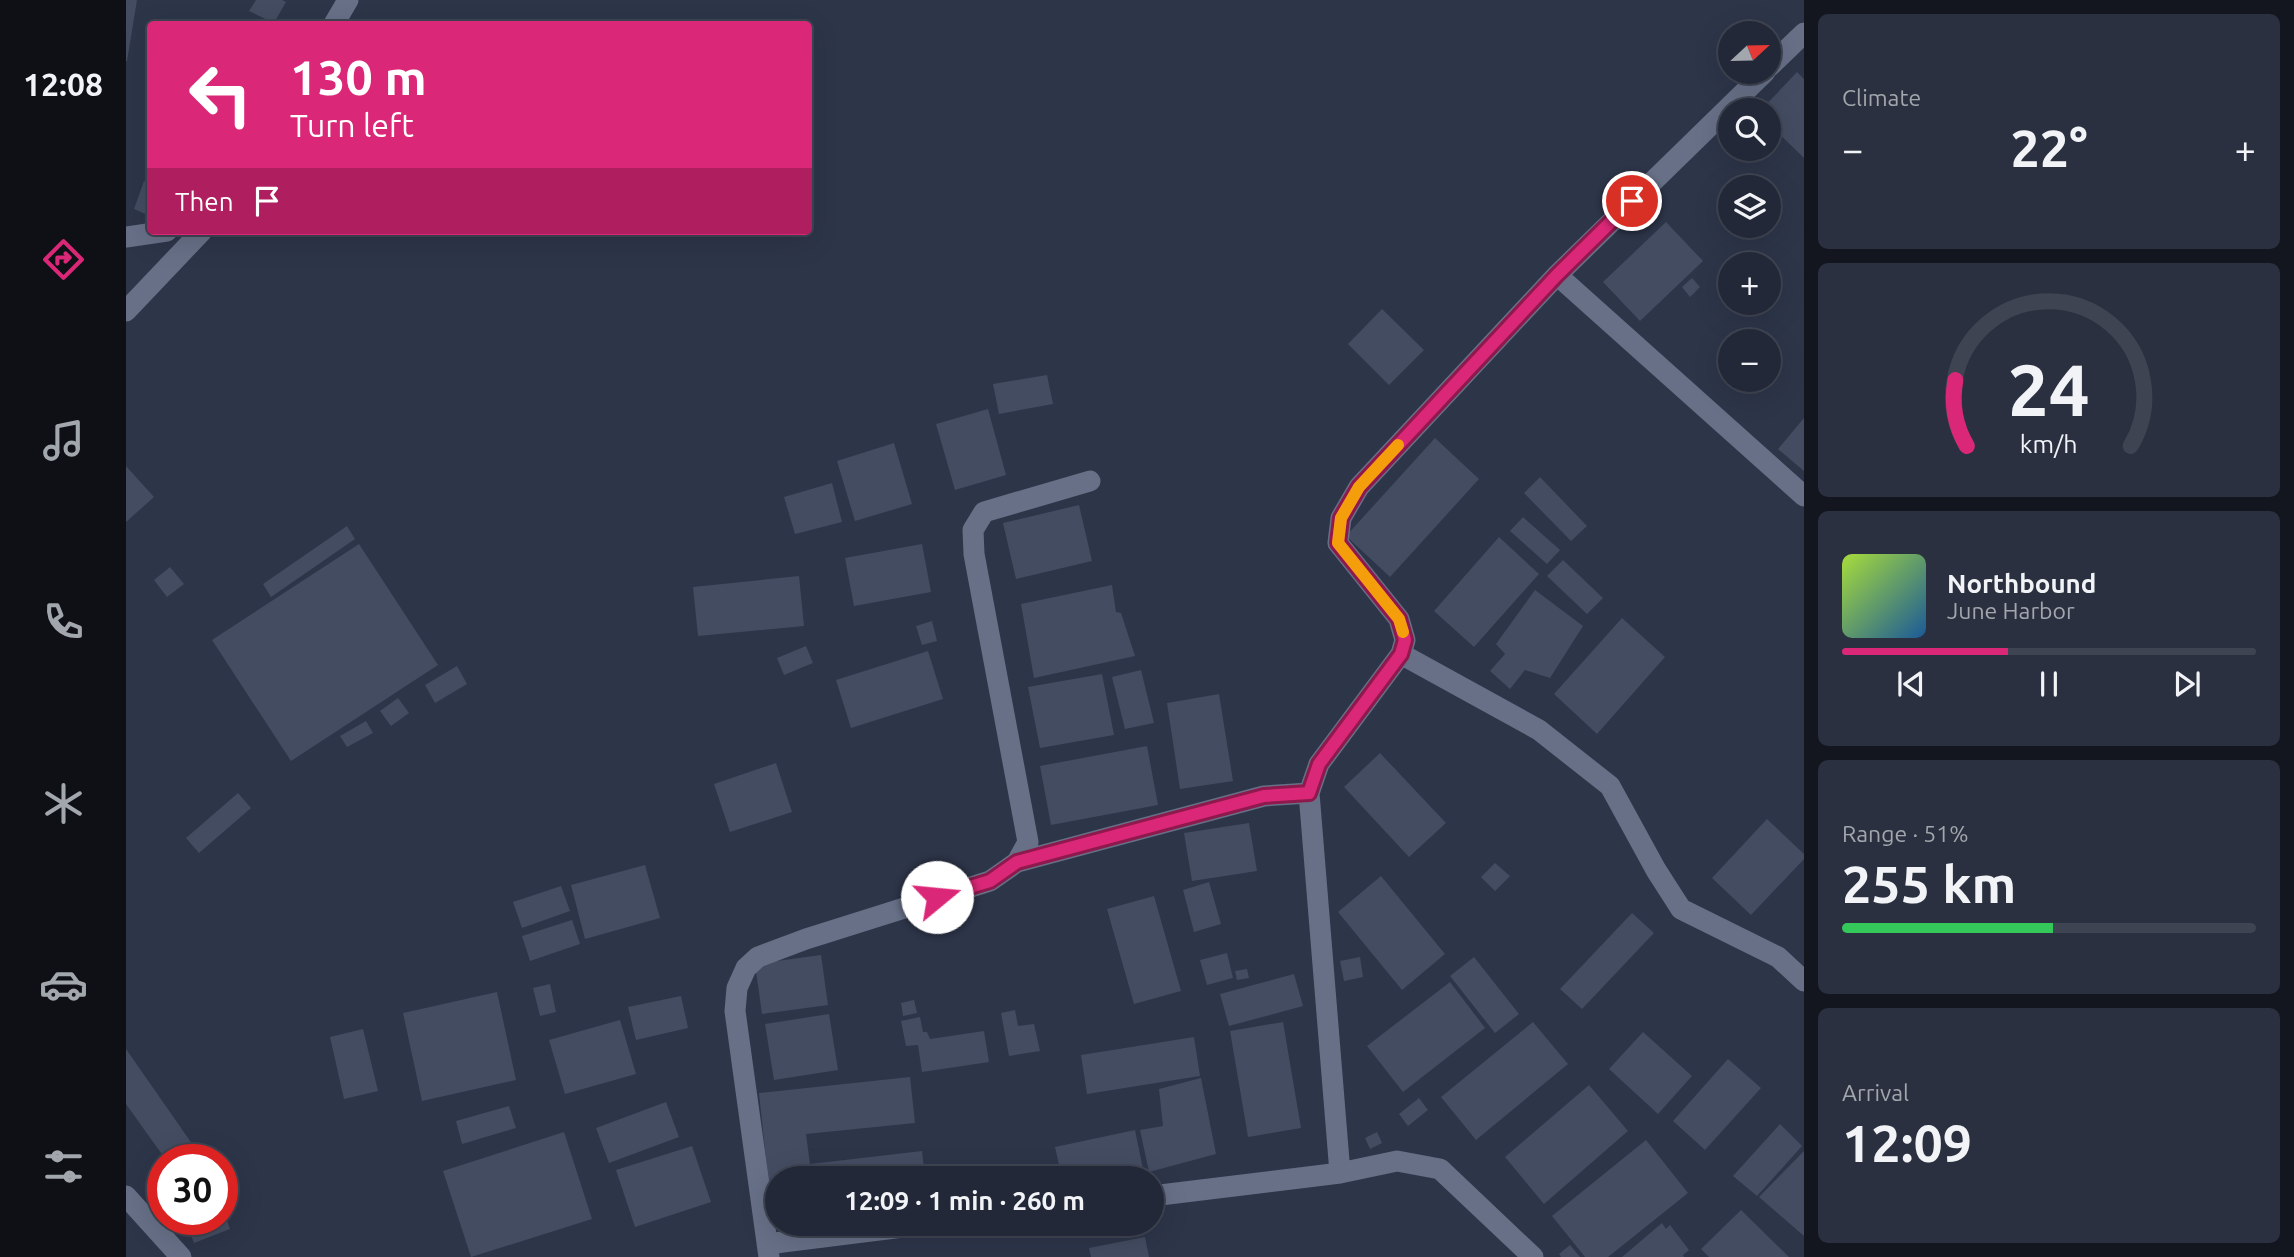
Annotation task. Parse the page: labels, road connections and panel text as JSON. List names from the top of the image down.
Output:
{
  "north": "right",
  "page": {
    "tabs": "12:08",
    "tile": [
      "Climate",
      ["Range · 51%", "255 km"],
      ["Arrival", "12:09"]
    ],
    "map_buttons": ["+", "−"],
    "turn": ["130 m", "Turn left"],
    "heat": ["−", "22°", "+"],
    "then": "Then",
    "song": ["Northbound", "June Harbor"],
    "limit": "30",
    "trip": "12:09 · 1 min · 260 m",
    "gauge": ["24", "km/h"]
  }
}
